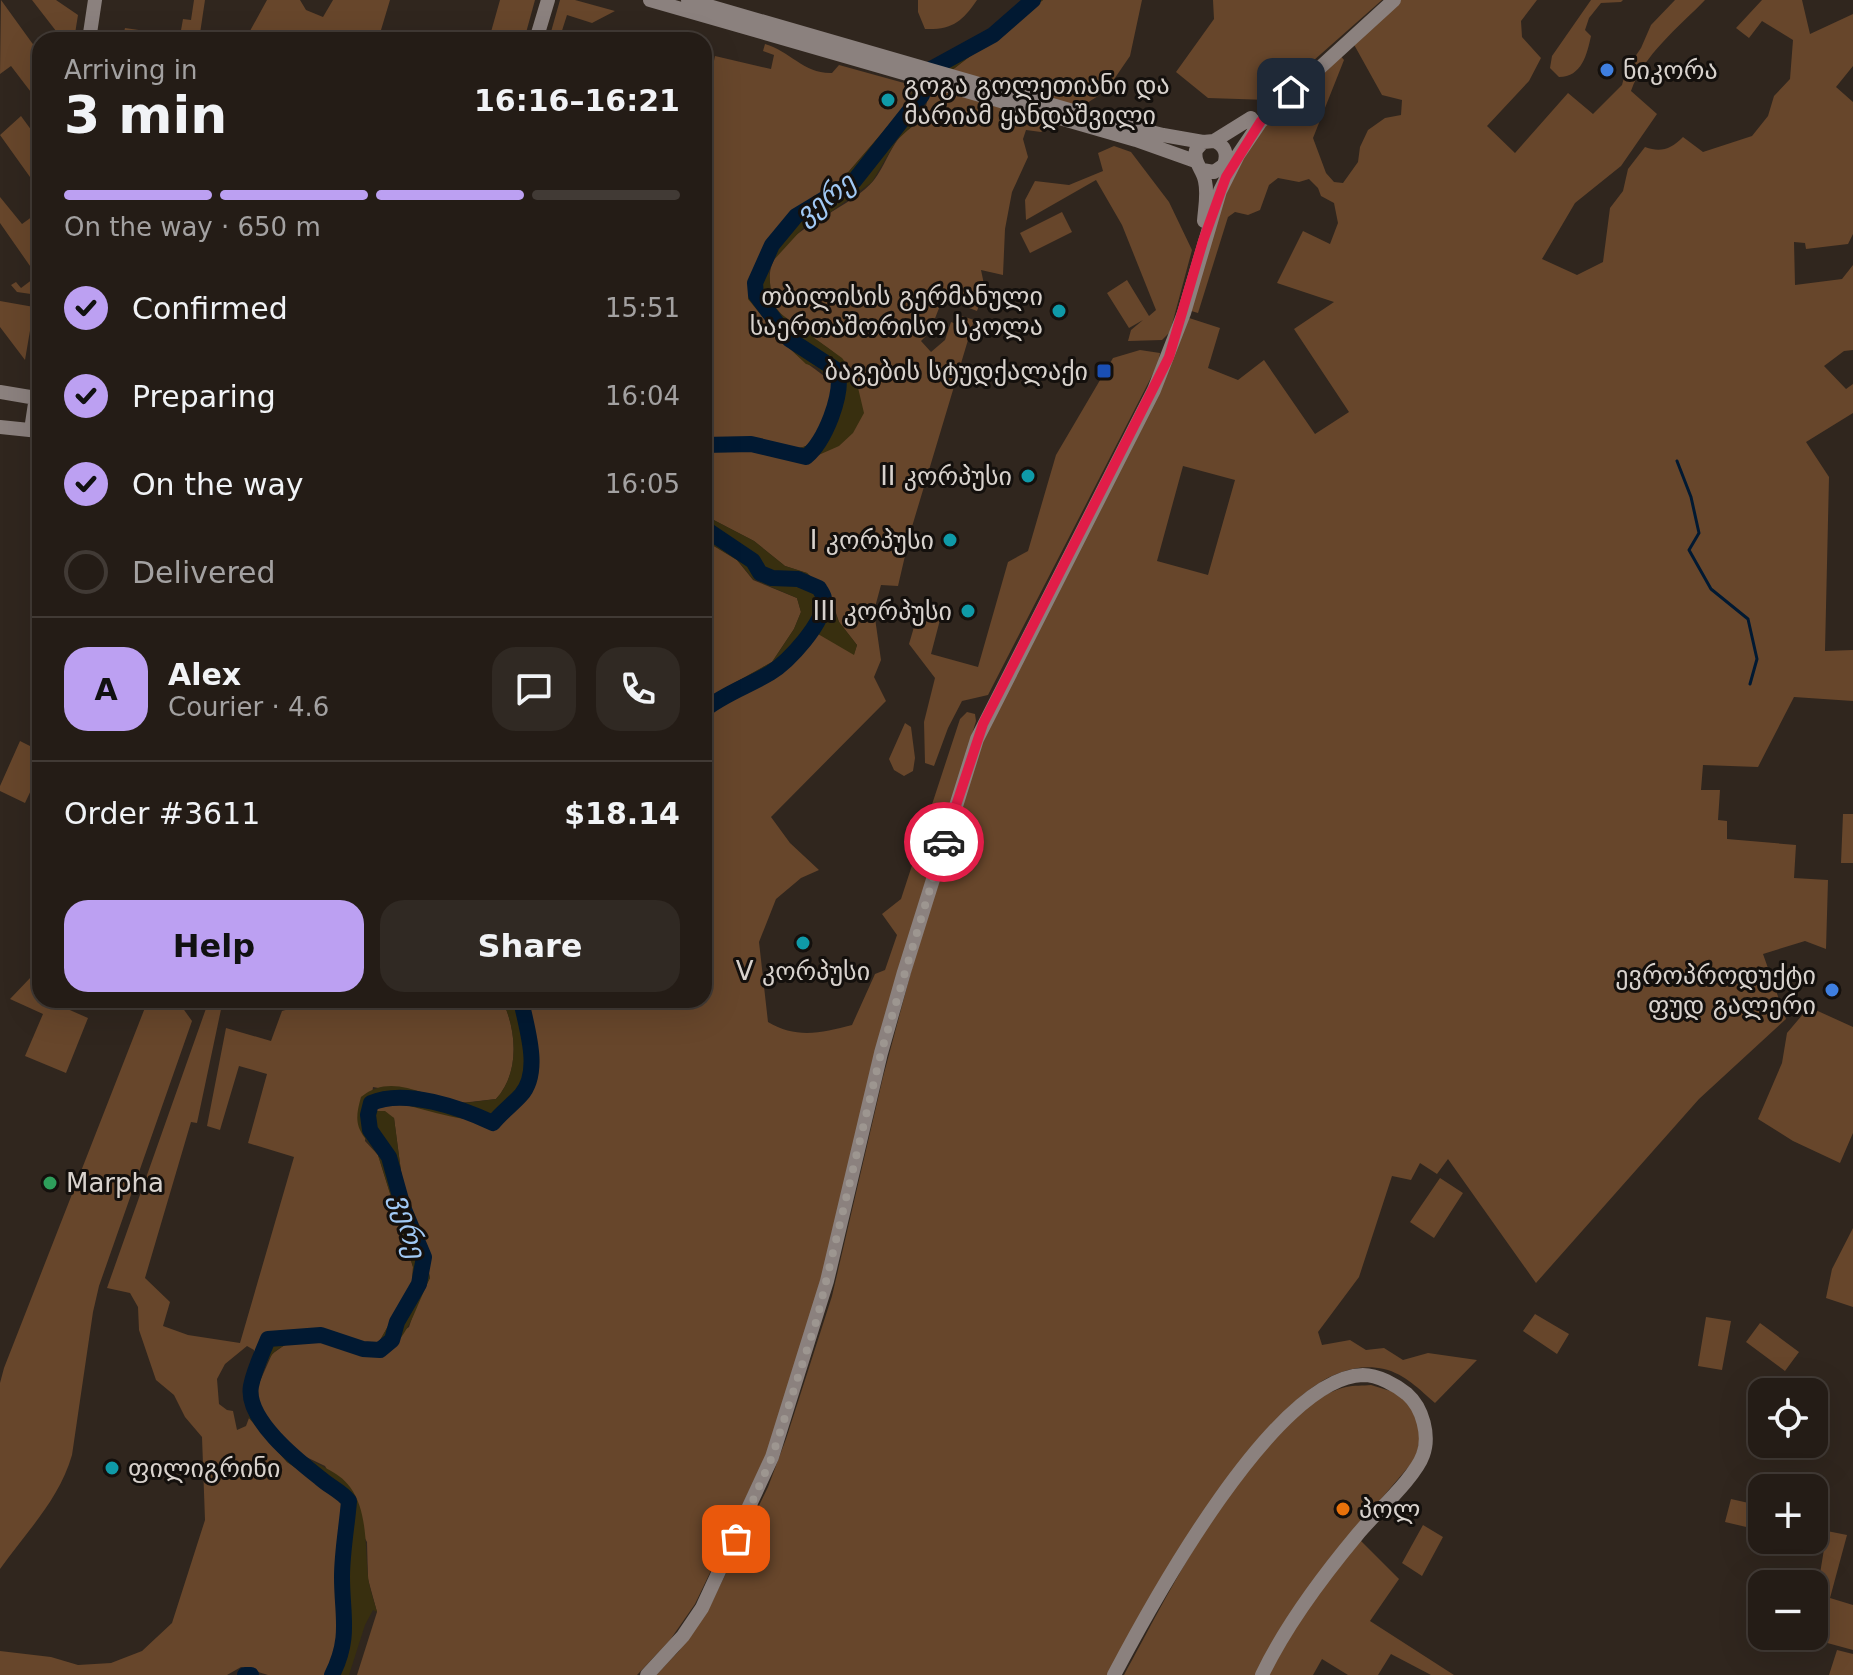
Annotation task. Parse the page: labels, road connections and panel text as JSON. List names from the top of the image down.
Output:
{
  "water": ["ვერე"],
  "places": {
    "other": [
      "ნიკორა",
      "გოგა გოლეთიანი და მარიამ ყანდაშვილი",
      "თბილისის გერმანული საერთაშორისო სკოლა",
      "II კორპუსი",
      "I კორპუსი",
      "III კორპუსი",
      "V კორპუსი",
      "ევროპროდუქტი ფუდ გალერი",
      "Marpha",
      "ფილიგრინი",
      "პოლ"
    ],
    "transit": ["ბაგების სტუდქალაქი"]
  },
  "page": {
    "heading": ["3 min", "Arriving in", "16:16–16:21"],
    "panel": [
      "Alex",
      "Courier · 4.6",
      "Order #3611",
      "$18.14"
    ],
    "bar": "On the way · 650 m",
    "list": [
      ["Confirmed", "15:51"],
      ["Preparing", "16:04"],
      ["On the way", "16:05"],
      "Delivered"
    ],
    "round": "A",
    "buttons": ["Help", "Share"],
    "map_buttons": ["+", "−"]
  }
}
